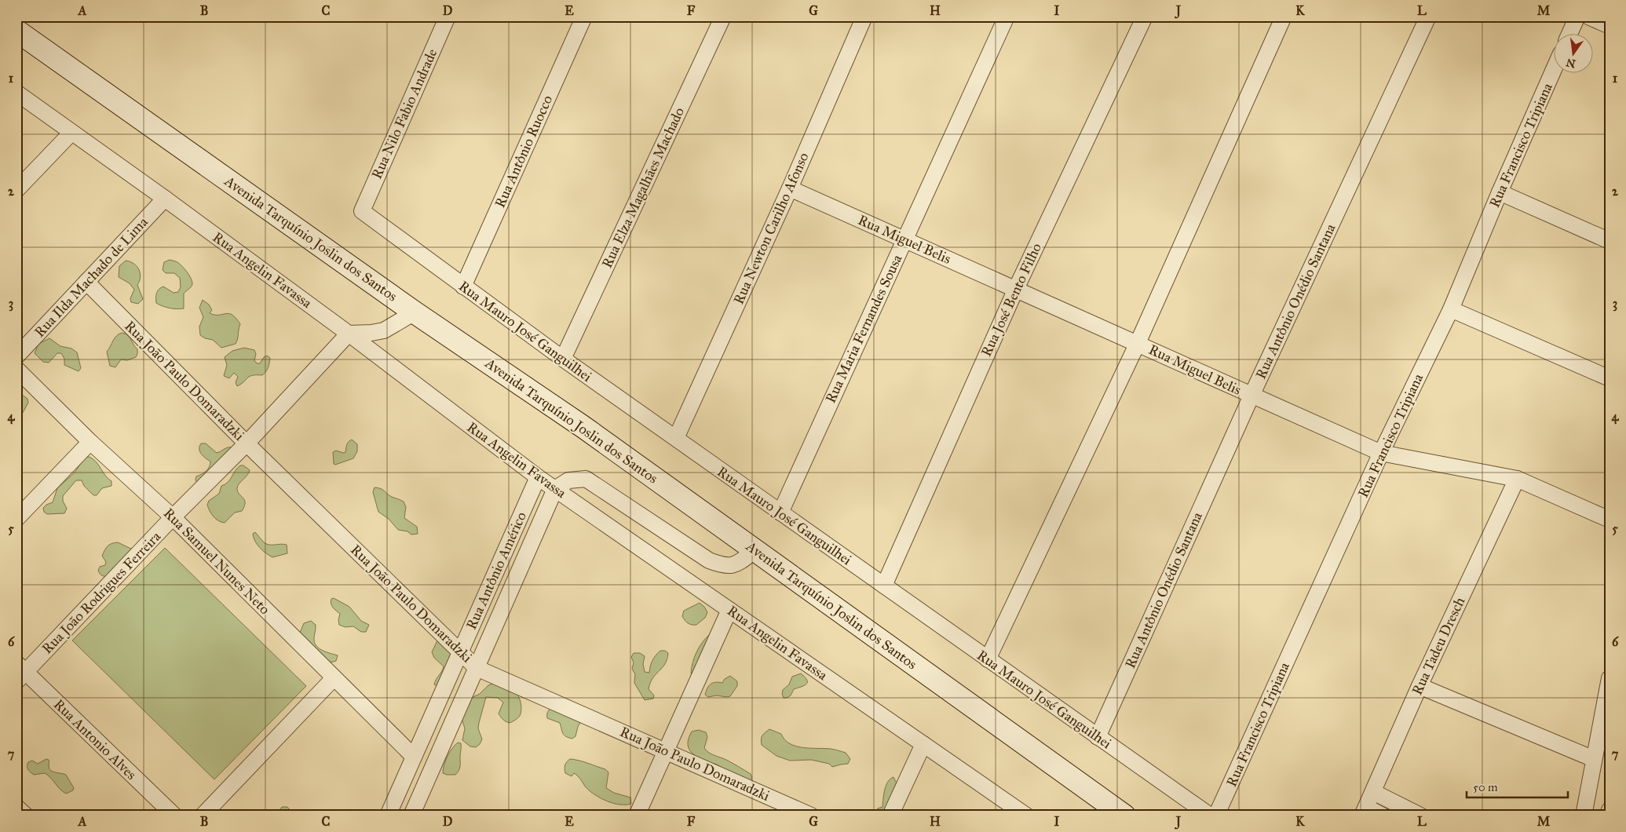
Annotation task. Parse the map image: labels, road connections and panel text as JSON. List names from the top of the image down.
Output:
{
  "streets": {
    "street": [
      "Rua Nilo Fabio Andrade",
      "Rua Francisco Tripiana",
      "Rua Antônio Ruocco",
      "Rua Elza Magalhães Machado",
      "Rua Newton Carilho Afonso",
      "Avenida Tarquínio Joslin dos Santos",
      "Rua Miguel Belis",
      "Rua Angelin Favassa",
      "Rua Ilda Machado de Lima",
      "Rua José Bento Filho",
      "Rua Antônio Onédio Santana",
      "Rua Maria Fernandes Sousa",
      "Rua Mauro José Ganguilhei",
      "Rua João Paulo Domaradzki",
      "Rua Samuel Nunes Neto",
      "Rua Antônio Américo",
      "Rua João Rodrigues Ferreira",
      "Rua Tadeu Dresch",
      "Rua Antonio Alves"
    ]
  },
  "crossings": [
    ["Rua Nilo Fabio Andrade", "Rua Mauro José Ganguilhei"],
    ["Rua Francisco Tripiana", "Rua Miguel Belis"],
    ["Rua Antônio Ruocco", "Rua Mauro José Ganguilhei"],
    ["Rua Elza Magalhães Machado", "Rua Mauro José Ganguilhei"],
    ["Rua Newton Carilho Afonso", "Rua Miguel Belis"],
    ["Rua Newton Carilho Afonso", "Rua Mauro José Ganguilhei"],
    ["Rua Miguel Belis", "Rua José Bento Filho"],
    ["Rua Miguel Belis", "Rua Antônio Onédio Santana"],
    ["Rua Miguel Belis", "Rua Maria Fernandes Sousa"],
    ["Rua Miguel Belis", "Rua Tadeu Dresch"],
    ["Rua Angelin Favassa", "Rua Ilda Machado de Lima"],
    ["Rua Angelin Favassa", "Rua Antônio Américo"],
    ["Rua Angelin Favassa", "Rua João Rodrigues Ferreira"],
    ["Rua Ilda Machado de Lima", "Rua João Paulo Domaradzki"],
    ["Rua José Bento Filho", "Rua Mauro José Ganguilhei"],
    ["Rua Antônio Onédio Santana", "Rua Mauro José Ganguilhei"],
    ["Rua Maria Fernandes Sousa", "Rua Mauro José Ganguilhei"],
    ["Rua João Paulo Domaradzki", "Rua Antônio Américo"],
    ["Rua João Paulo Domaradzki", "Rua João Rodrigues Ferreira"],
    ["Rua Samuel Nunes Neto", "Rua Antônio Américo"],
    ["Rua Samuel Nunes Neto", "Rua João Rodrigues Ferreira"],
    ["Rua João Rodrigues Ferreira", "Rua Antonio Alves"]
  ],
  "scale_bar": "50 m",
  "north": "bottom",
  "grid": {
    "columns": [
      "A",
      "B",
      "C",
      "D",
      "E",
      "F",
      "G",
      "H",
      "I",
      "J",
      "K",
      "L",
      "M"
    ],
    "rows": [
      "1",
      "2",
      "3",
      "4",
      "5",
      "6",
      "7"
    ]
  }
}
